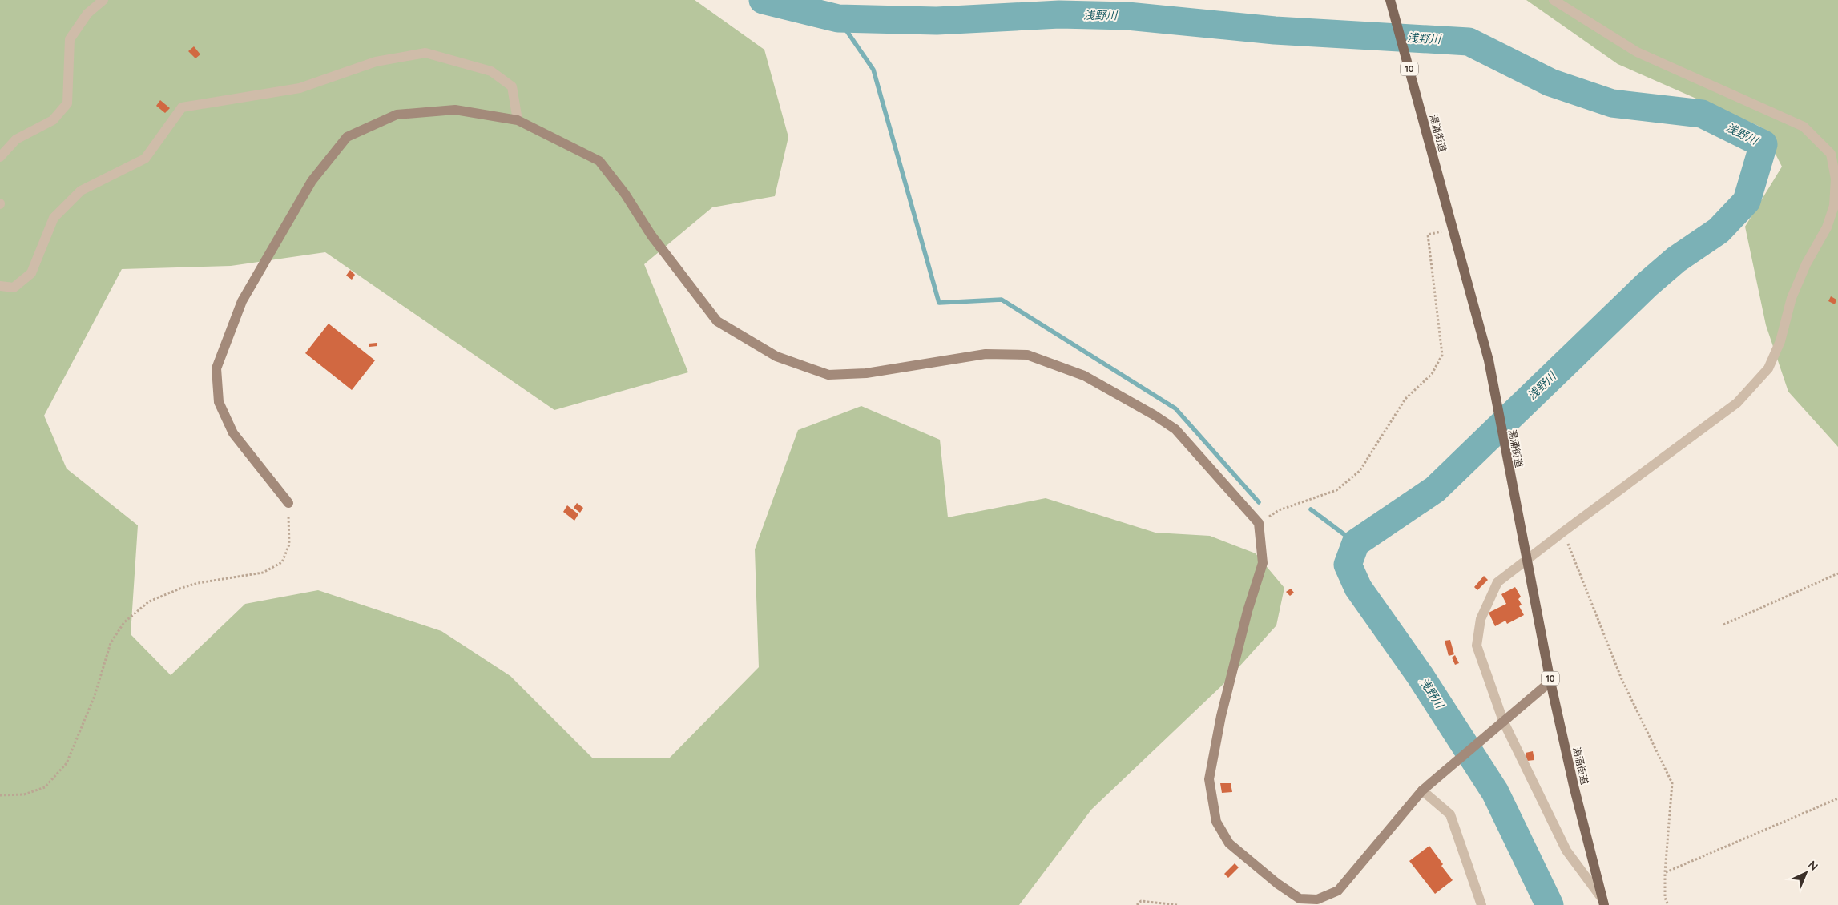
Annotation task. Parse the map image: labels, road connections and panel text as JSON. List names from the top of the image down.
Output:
{
  "streets": {
    "main road": ["10", "湯涌街道"]
  },
  "water": ["浅野川"],
  "north": "top right"
}
